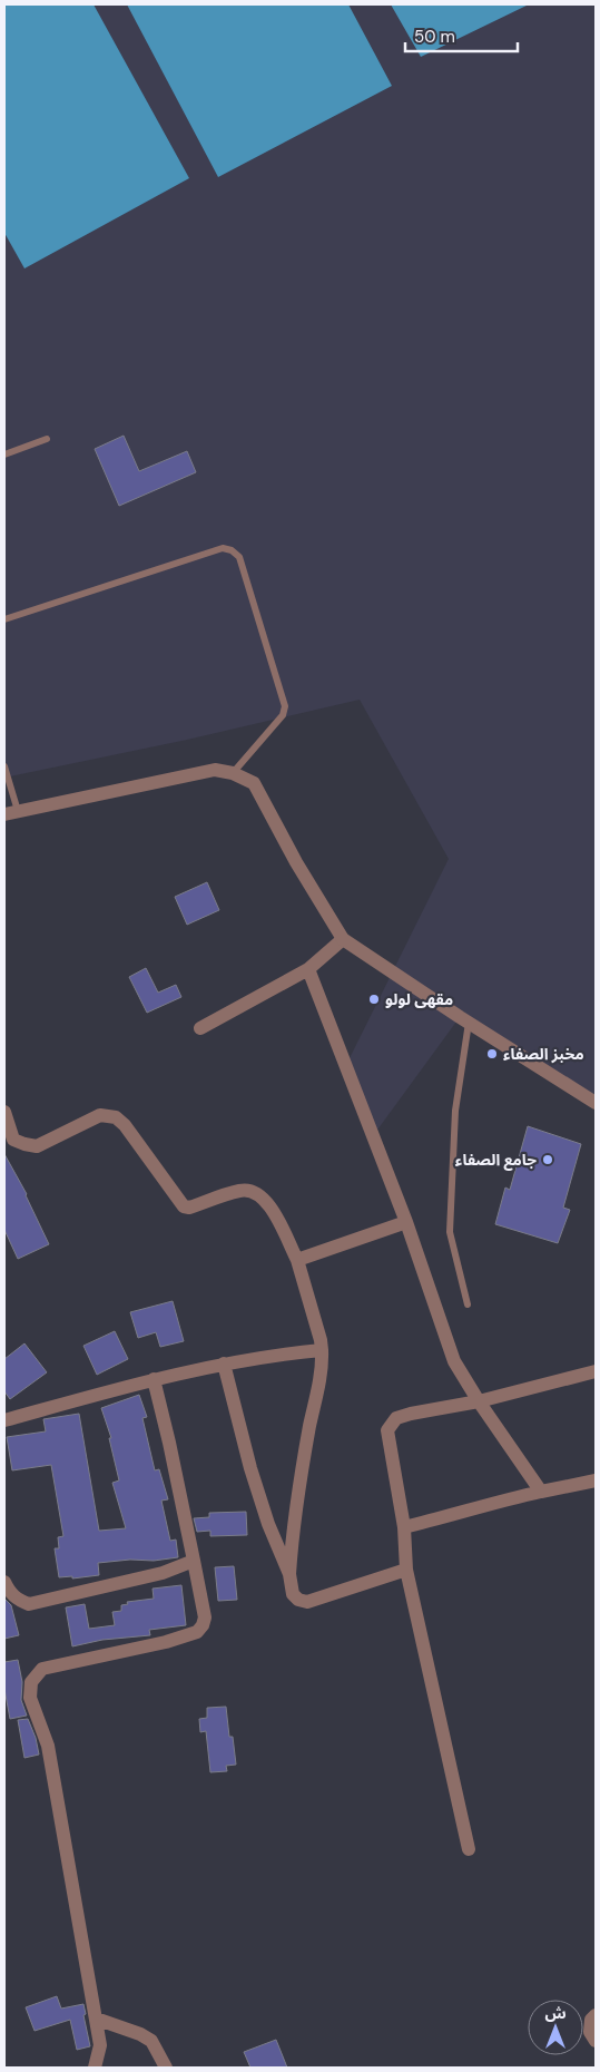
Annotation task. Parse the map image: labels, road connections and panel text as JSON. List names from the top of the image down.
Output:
{
  "places": ["مقهى لولو", "مخبز الصفاء", "جامع الصفاء"],
  "scale_bar": "50 m",
  "north": "top"
}
